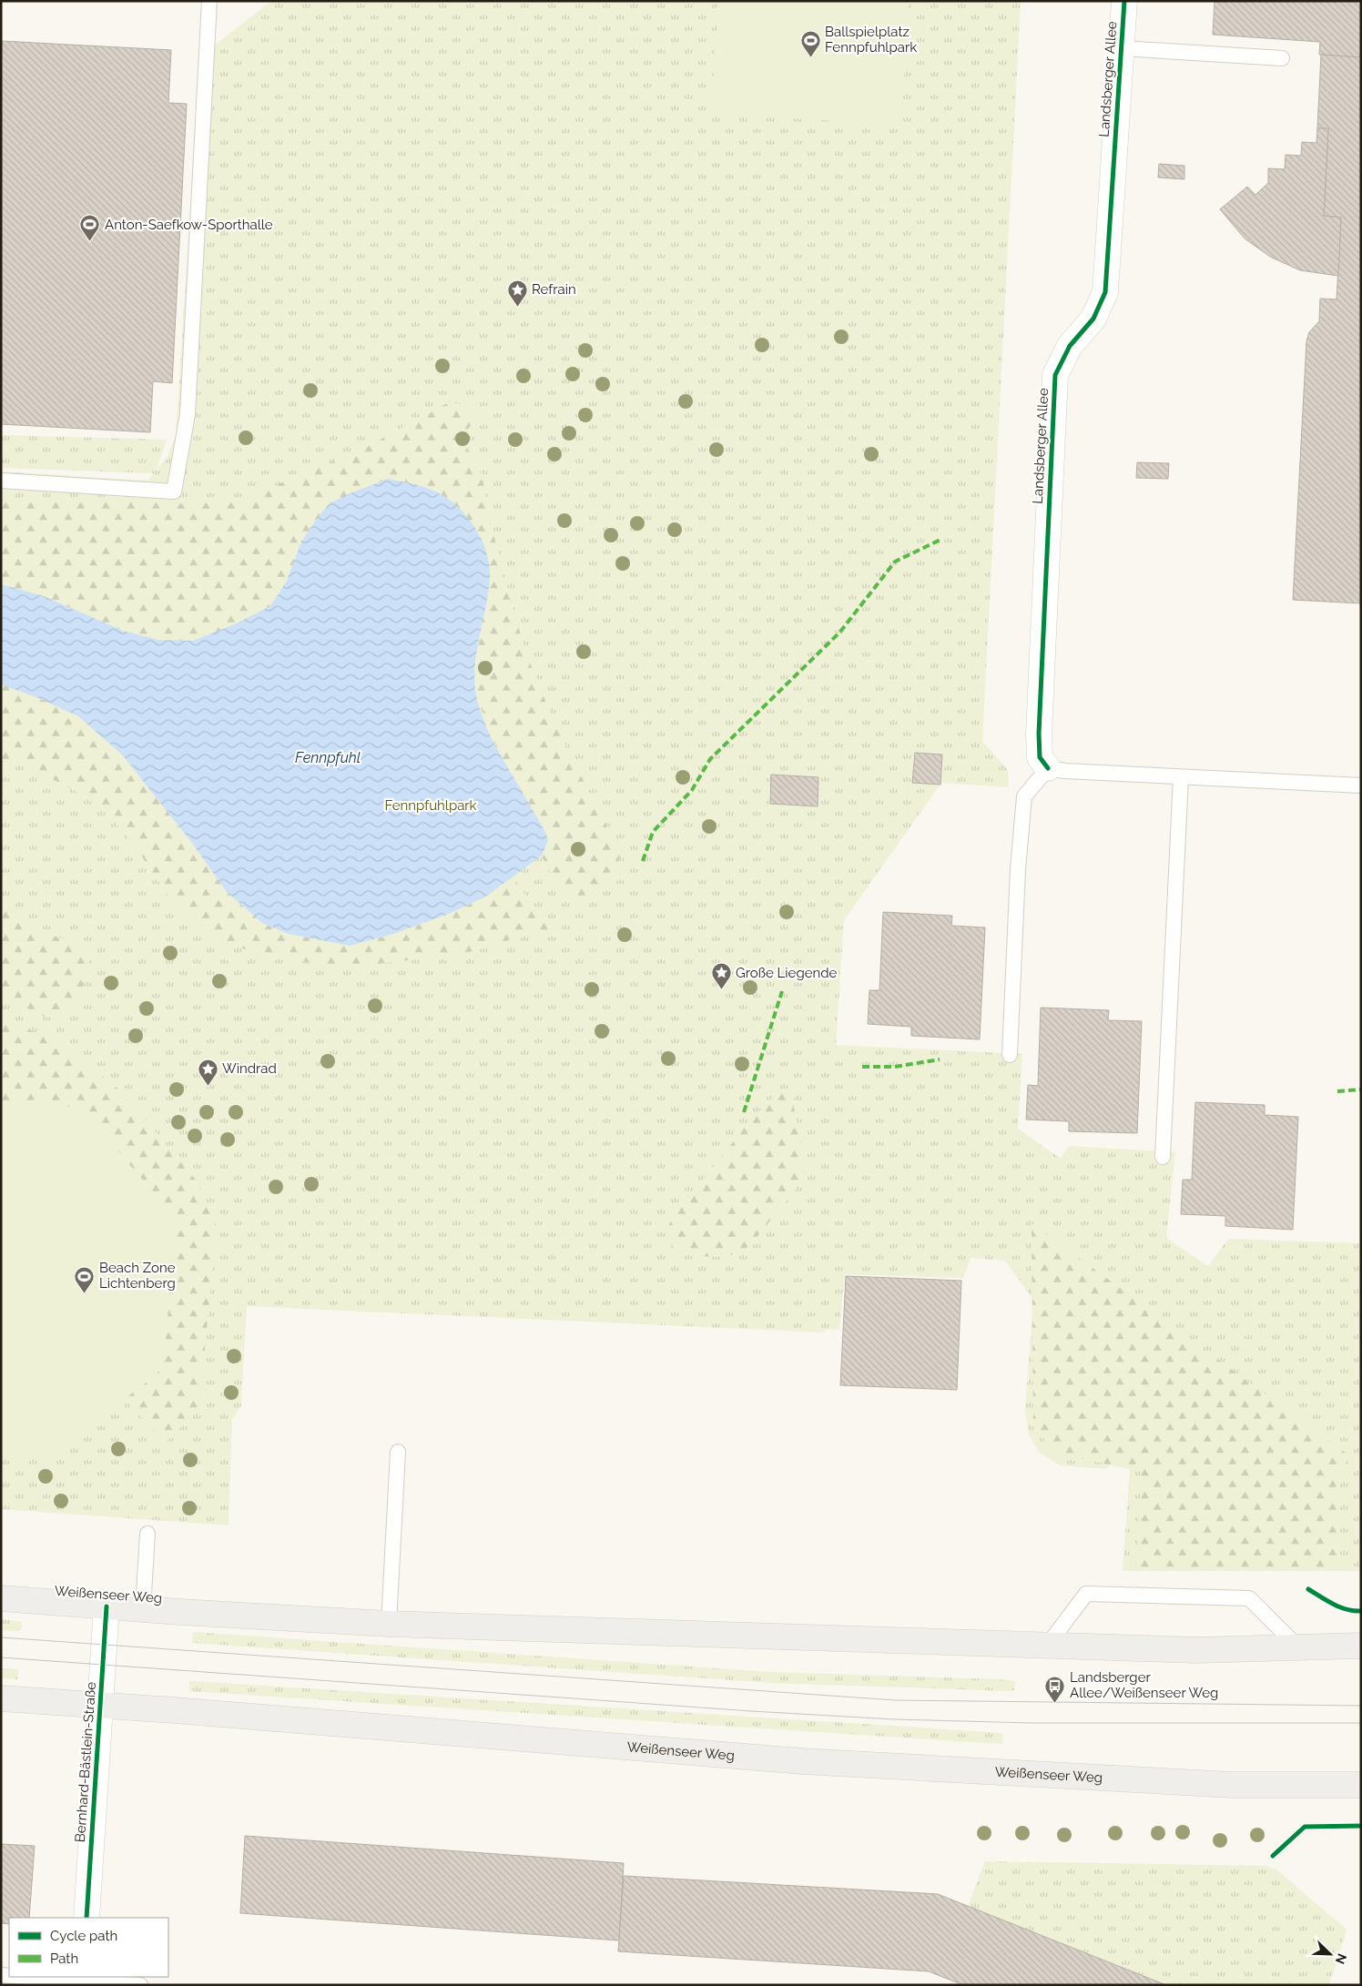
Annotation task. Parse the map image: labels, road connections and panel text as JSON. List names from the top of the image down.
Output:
{
  "streets": {
    "main road": ["Weißenseer Weg"],
    "street": ["Landsberger Allee", "Bernhard-Bästlein-Straße"]
  },
  "crossings": [
    ["Weißenseer Weg", "Bernhard-Bästlein-Straße"]
  ],
  "water": ["Fennpfuhl"],
  "parks": ["Fennpfuhlpark"],
  "places": {
    "sports": ["Ballspielplatz Fennpfuhlpark", "Anton-Saefkow-Sporthalle", "Beach Zone Lichtenberg"],
    "place": ["Refrain", "Große Liegende", "Windrad"],
    "bus stop": ["Landsberger Allee/Weißenseer Weg"]
  },
  "legend": ["Cycle path", "Path"],
  "north": "bottom right"
}
